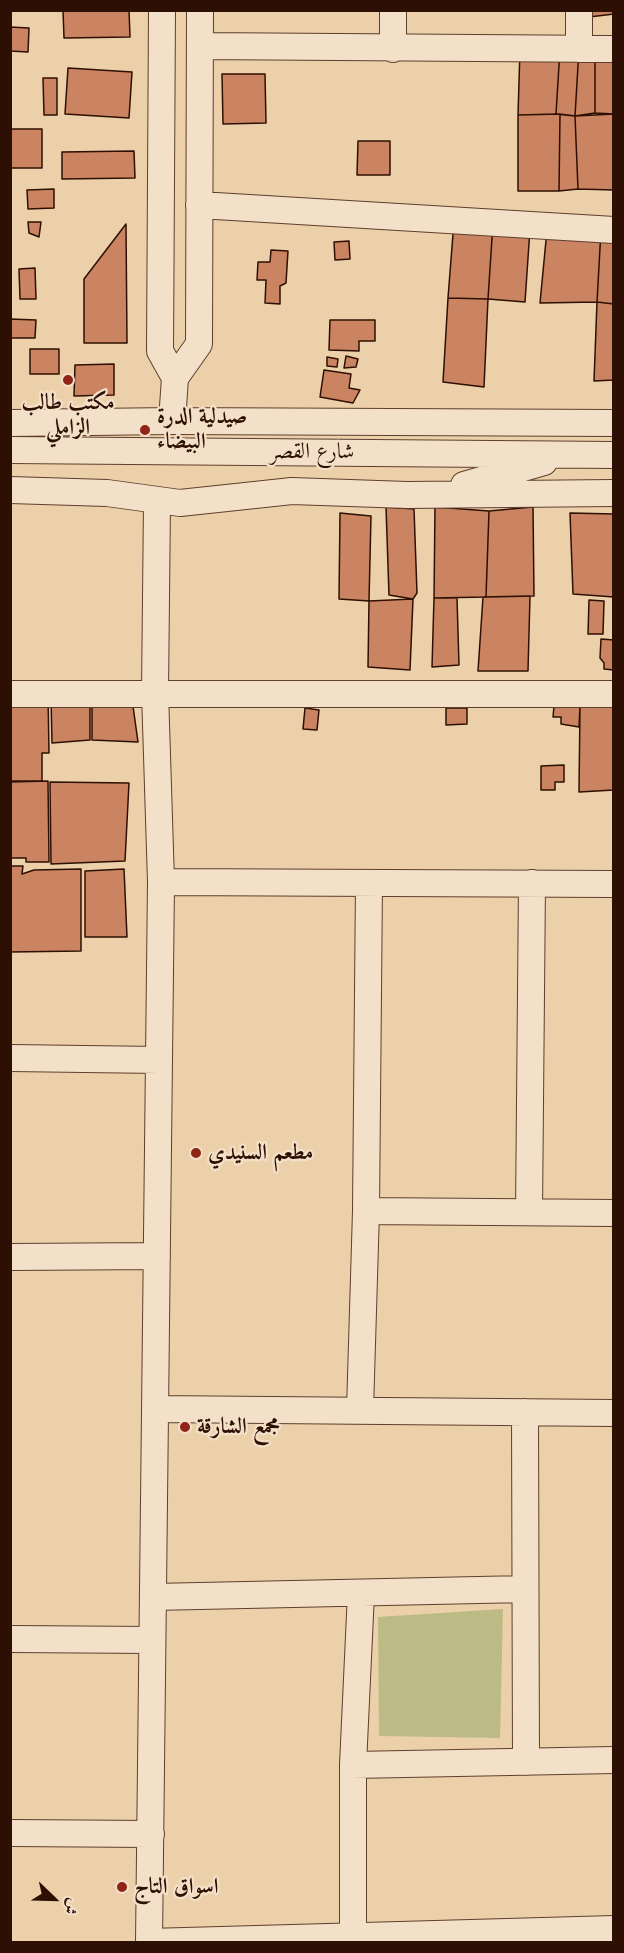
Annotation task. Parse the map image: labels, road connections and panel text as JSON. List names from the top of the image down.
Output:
{
  "streets": {
    "street": ["شارع القصر"]
  },
  "places": [
    "مكتب طالب الزاملي",
    "صيدلية الدرة البيضاء",
    "مطعم السنيدي",
    "مجمع الشارقة",
    "اسواق التاج"
  ],
  "north": "bottom right"
}
